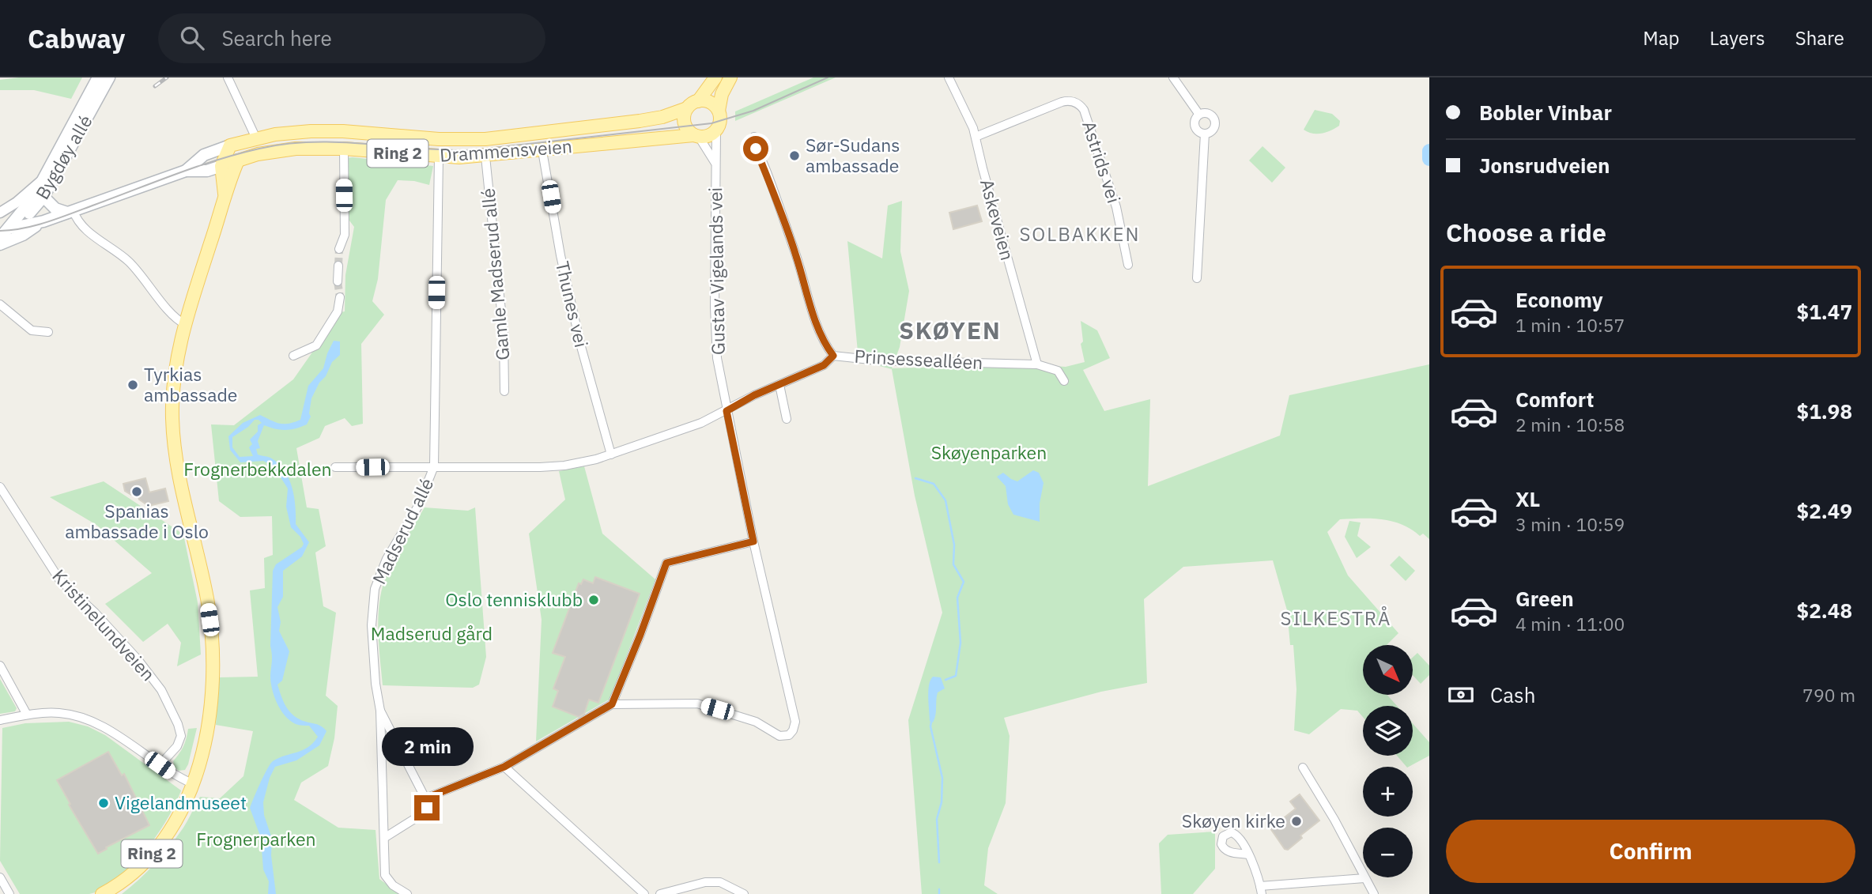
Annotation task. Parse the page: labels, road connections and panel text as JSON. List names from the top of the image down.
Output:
{
  "streets": {
    "main road": ["Drammensveien", "Ring 2", "Bygdøy allé"],
    "street": [
      "Astrids vei",
      "Askeveien",
      "Gustav Vigelands vei",
      "Gamle Madserud allé",
      "Thunes vei",
      "Prinsessealléen",
      "Madserud allé",
      "Kristinelundveien"
    ]
  },
  "crossings": [
    ["Drammensveien", "Ring 2"],
    ["Drammensveien", "Bygdøy allé"],
    ["Drammensveien", "Gustav Vigelands vei"],
    ["Drammensveien", "Gamle Madserud allé"],
    ["Drammensveien", "Thunes vei"],
    ["Drammensveien", "Madserud allé"],
    ["Astrids vei", "Askeveien"],
    ["Askeveien", "Prinsessealléen"]
  ],
  "districts": ["SOLBAKKEN", "SKØYEN", "SILKESTRÅ"],
  "parks": [
    "Skøyenparken",
    "Frognerbekkdalen",
    "Madserud gård",
    "Frognerparken"
  ],
  "places": [
    "Sør-Sudans ambassade",
    "Tyrkias ambassade",
    "Spanias ambassade i Oslo",
    "Oslo tennisklubb",
    "Vigelandmuseet",
    "Skøyen kirke"
  ],
  "north": "bottom right",
  "page": {
    "header": "Cabway",
    "search": "Search here",
    "nav": ["Map", "Layers", "Share"],
    "banner": ["Bobler Vinbar", "Jonsrudveien"],
    "heading": "Choose a ride",
    "list": [
      {
        "name": "Economy",
        "note": "1 min · 10:57",
        "value": "$1.47"
      },
      {
        "name": "Comfort",
        "note": "2 min · 10:58",
        "value": "$1.98"
      },
      {
        "name": "XL",
        "note": "3 min · 10:59",
        "value": "$2.49"
      },
      {
        "name": "Green",
        "note": "4 min · 11:00",
        "value": "$2.48"
      }
    ],
    "map_buttons": ["+", "−"],
    "pay": ["Cash", "790 m"],
    "bubble": "2 min",
    "buttons": "Confirm"
  }
}
